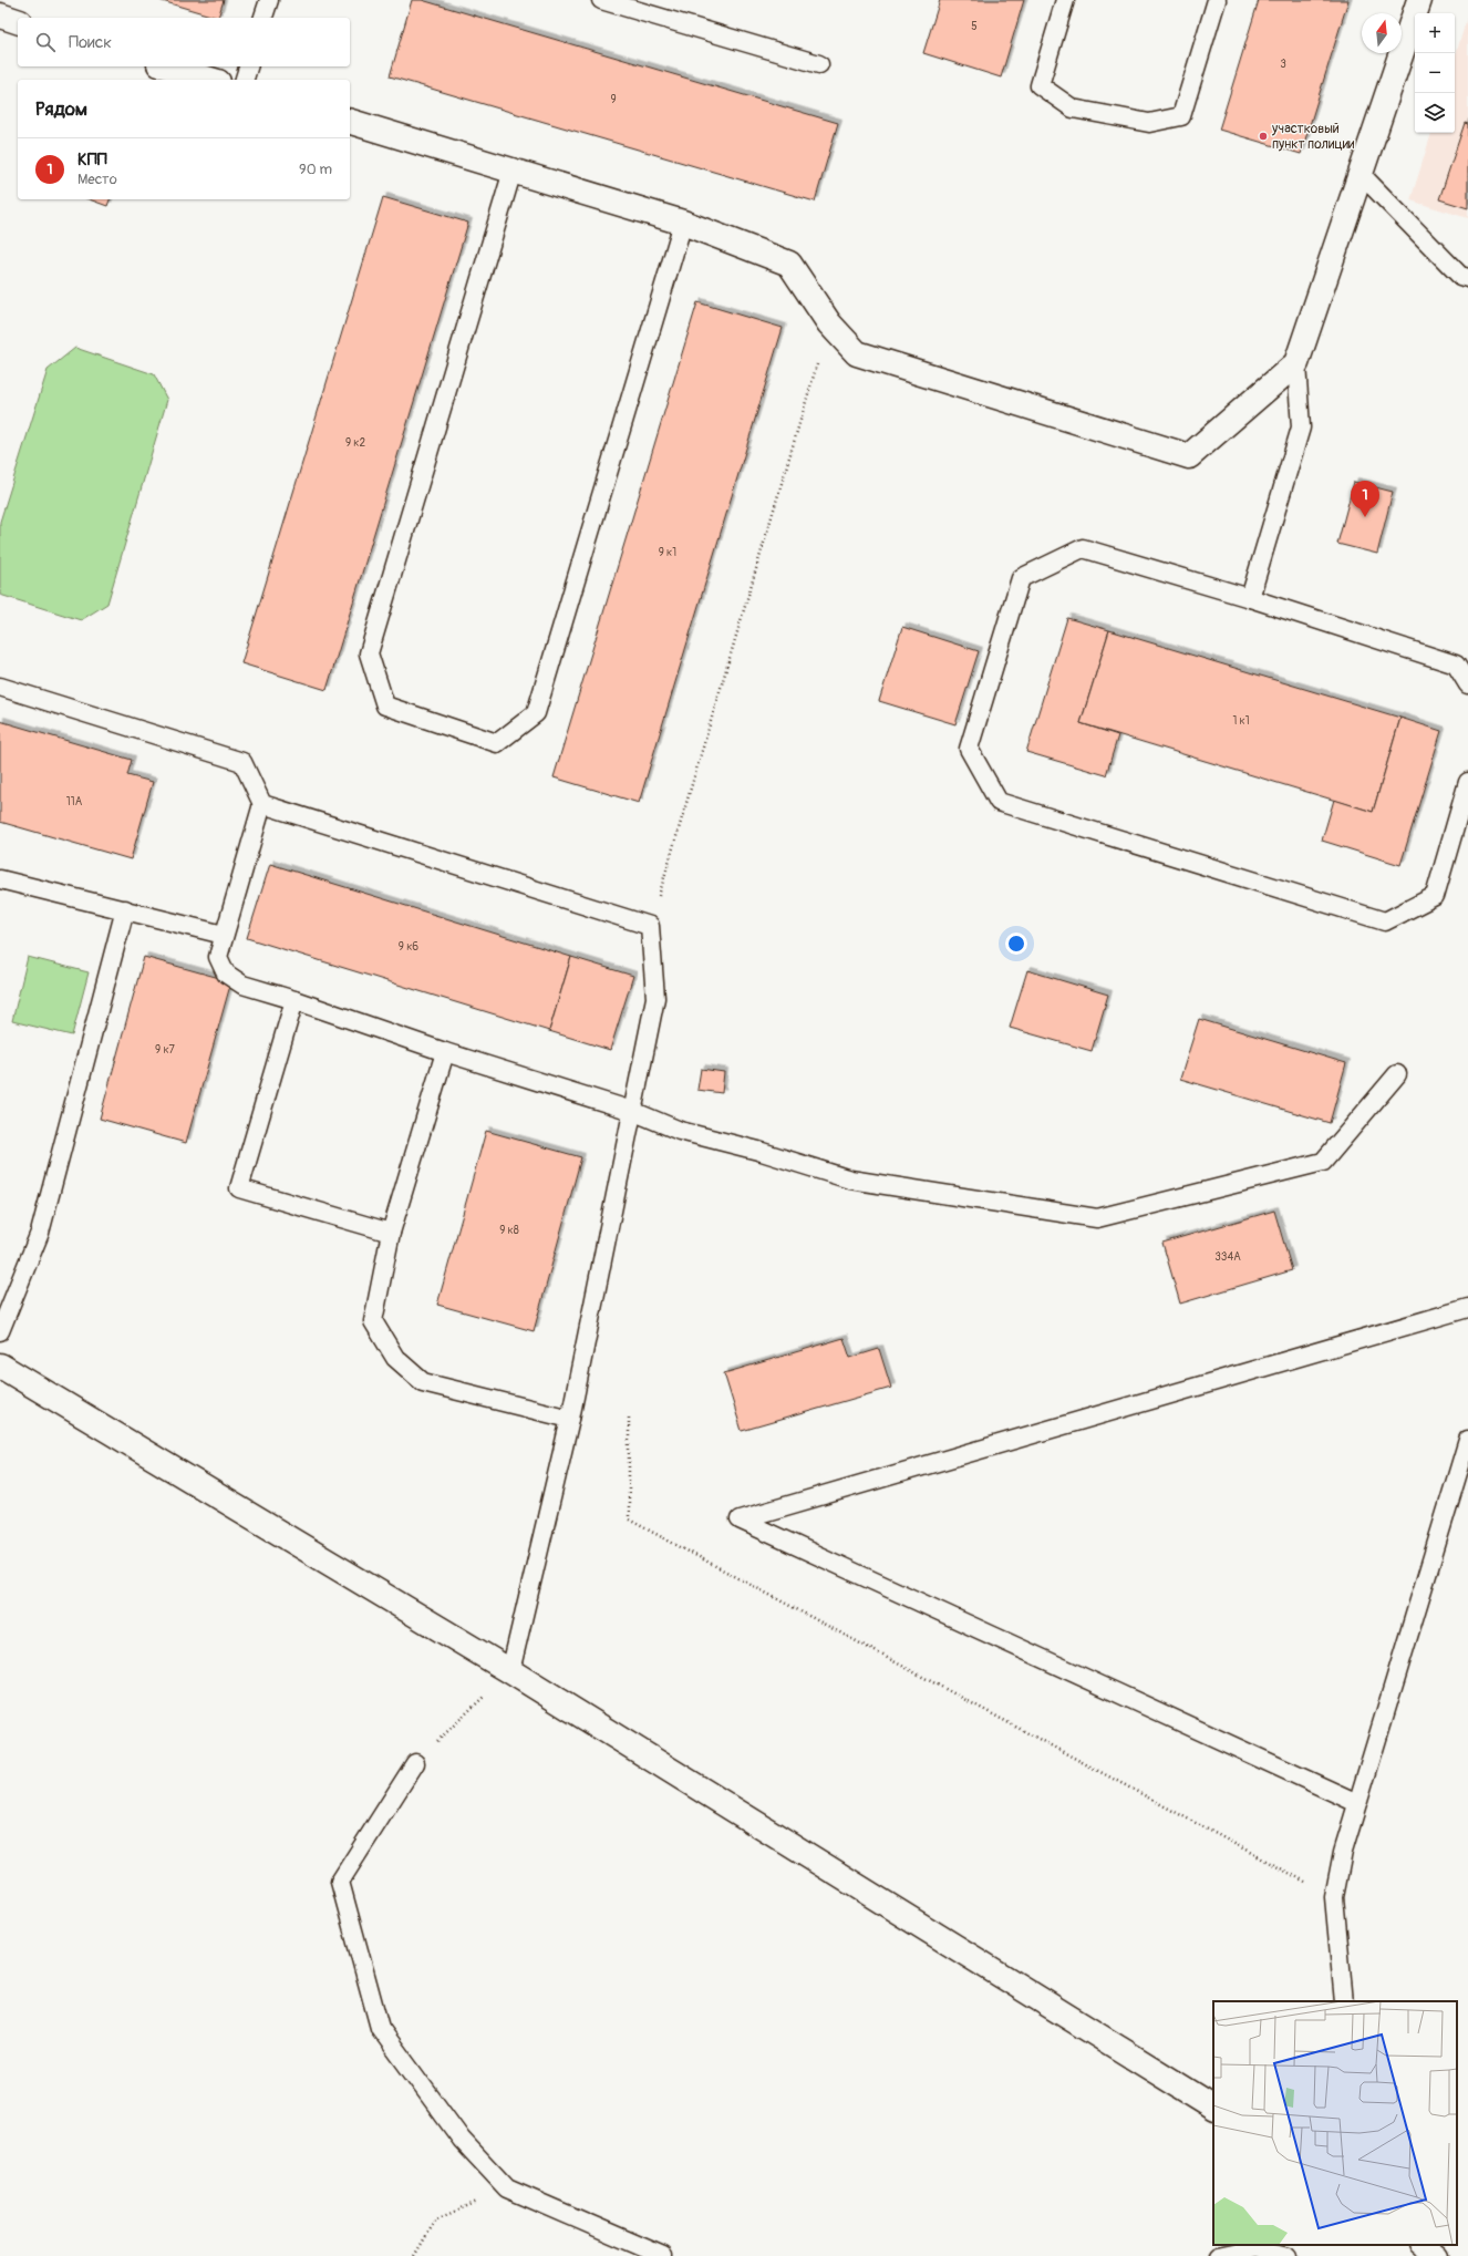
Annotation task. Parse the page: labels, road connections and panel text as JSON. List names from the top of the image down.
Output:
{
  "places": ["участковый пункт полиции"],
  "house_numbers": [
    "5",
    "3",
    "9",
    "9 к2",
    "9 к1",
    "1 к1",
    "11А",
    "9 к6",
    "9 к7",
    "9 к8",
    "334А"
  ],
  "north": "top",
  "page": {
    "map_buttons": ["+", "−"],
    "search": "Поиск",
    "heading": "Рядом",
    "list": [
      {
        "mark": "1",
        "name": "КПП",
        "note": "Место",
        "value": "90 m"
      }
    ],
    "pins": "1"
  }
}
